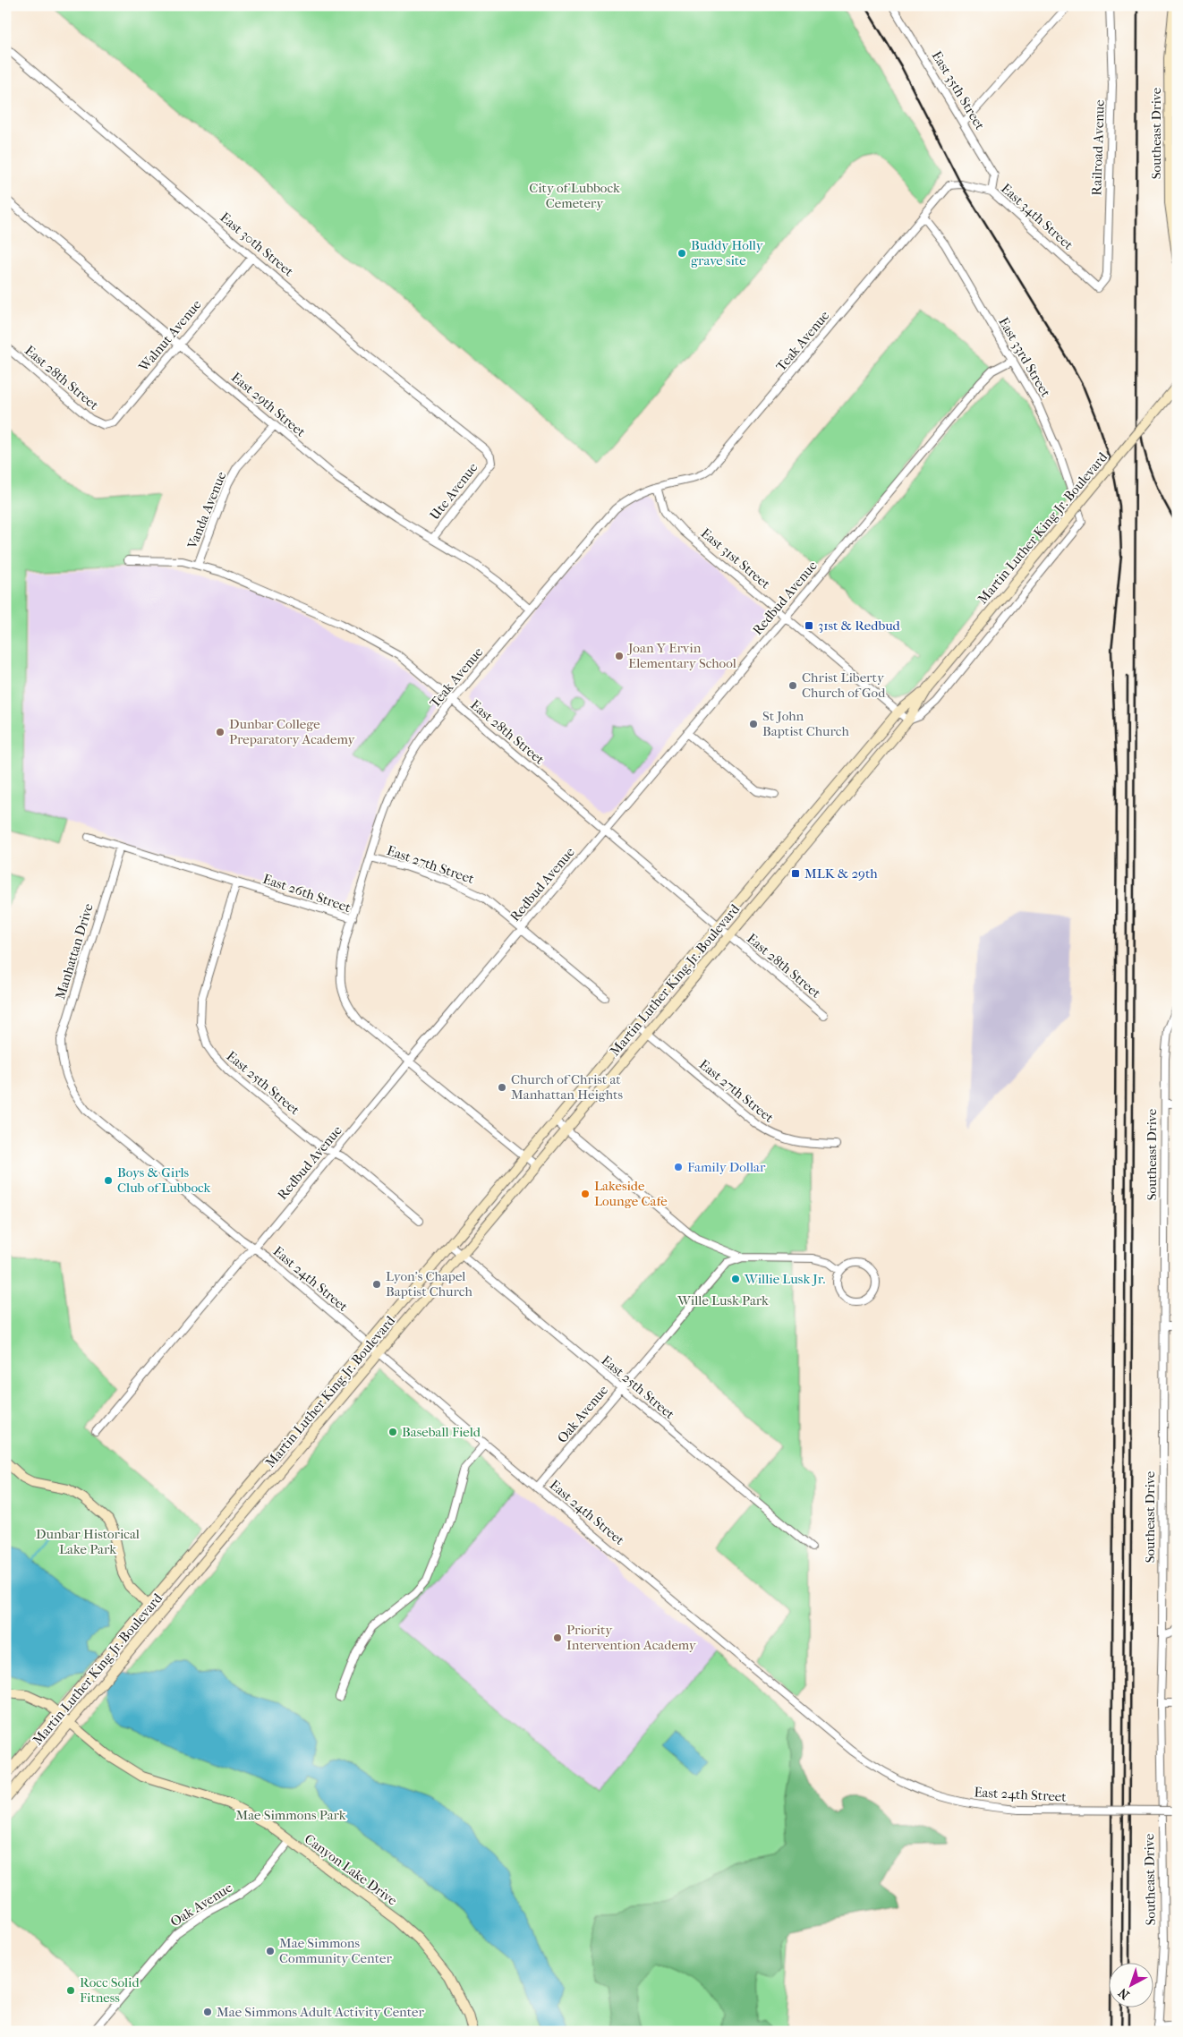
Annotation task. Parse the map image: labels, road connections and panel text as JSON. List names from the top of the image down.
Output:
{
  "streets": {
    "main road": ["Southeast Drive", "Martin Luther King Jr. Boulevard", "Canyon Lake Drive"],
    "street": [
      "East 35th Street",
      "Railroad Avenue",
      "East 34th Street",
      "East 30th Street",
      "Walnut Avenue",
      "Teak Avenue",
      "East 33rd Street",
      "East 28th Street",
      "East 29th Street",
      "Ute Avenue",
      "Vanda Avenue",
      "East 31st Street",
      "Redbud Avenue",
      "East 27th Street",
      "East 26th Street",
      "Manhattan Drive",
      "East 25th Street",
      "East 24th Street",
      "Oak Avenue"
    ]
  },
  "crossings": [
    ["East 35th Street", "East 34th Street"],
    ["Railroad Avenue", "East 34th Street"],
    ["East 34th Street", "Teak Avenue"],
    ["East 30th Street", "Walnut Avenue"],
    ["East 30th Street", "Ute Avenue"],
    ["Walnut Avenue", "East 28th Street"],
    ["Walnut Avenue", "East 29th Street"],
    ["Teak Avenue", "East 33rd Street"],
    ["Teak Avenue", "East 28th Street"],
    ["Teak Avenue", "East 29th Street"],
    ["Teak Avenue", "East 31st Street"],
    ["Teak Avenue", "East 27th Street"],
    ["Teak Avenue", "East 26th Street"],
    ["East 33rd Street", "Martin Luther King Jr. Boulevard"],
    ["East 33rd Street", "East 31st Street"],
    ["East 33rd Street", "Redbud Avenue"],
    ["East 28th Street", "Vanda Avenue"],
    ["East 28th Street", "Martin Luther King Jr. Boulevard"],
    ["East 28th Street", "Redbud Avenue"],
    ["East 29th Street", "Ute Avenue"],
    ["East 29th Street", "Vanda Avenue"],
    ["Martin Luther King Jr. Boulevard", "East 31st Street"],
    ["Martin Luther King Jr. Boulevard", "East 27th Street"],
    ["Martin Luther King Jr. Boulevard", "East 26th Street"],
    ["Martin Luther King Jr. Boulevard", "East 25th Street"],
    ["Martin Luther King Jr. Boulevard", "East 24th Street"],
    ["Martin Luther King Jr. Boulevard", "Canyon Lake Drive"],
    ["East 31st Street", "Redbud Avenue"],
    ["Redbud Avenue", "East 27th Street"],
    ["Redbud Avenue", "East 26th Street"],
    ["Redbud Avenue", "East 25th Street"],
    ["Redbud Avenue", "East 24th Street"],
    ["East 26th Street", "Manhattan Drive"],
    ["East 26th Street", "East 25th Street"],
    ["Manhattan Drive", "East 24th Street"],
    ["East 25th Street", "Oak Avenue"],
    ["East 24th Street", "Oak Avenue"],
    ["Oak Avenue", "Canyon Lake Drive"]
  ],
  "parks": [
    "City of Lubbock Cemetery",
    "Wille Lusk Park",
    "Dunbar Historical Lake Park",
    "Mae Simmons Park"
  ],
  "places": {
    "other": [
      "Buddy Holly grave site",
      "Joan Y Ervin Elementary School",
      "Christ Liberty Church of God",
      "St John Baptist Church",
      "Dunbar College Preparatory Academy",
      "Church of Christ at Manhattan Heights",
      "Family Dollar",
      "Boys & Girls Club of Lubbock",
      "Lakeside Lounge Cafe",
      "Willie Lusk Jr.",
      "Lyon's Chapel Baptist Church",
      "Baseball Field",
      "Priority Intervention Academy",
      "Mae Simmons Community Center",
      "Rocc Solid Fitness",
      "Mae Simmons Adult Activity Center"
    ],
    "transit": ["31st & Redbud", "MLK & 29th"]
  },
  "north": "bottom left"
}
